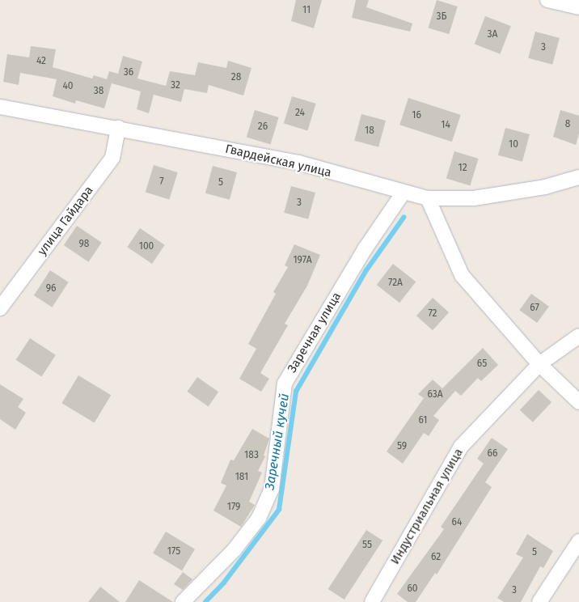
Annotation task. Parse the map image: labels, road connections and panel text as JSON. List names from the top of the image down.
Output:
{
  "streets": {
    "street": [
      "Гвардейская улица",
      "улица Гайдара",
      "Заречная улица",
      "Индустриальная улица"
    ]
  },
  "crossings": [
    ["Гвардейская улица", "улица Гайдара"],
    ["Гвардейская улица", "Заречная улица"]
  ],
  "water": ["Заречный кучей"],
  "house_numbers": [
    "11",
    "3Б",
    "3А",
    "3",
    "42",
    "36",
    "28",
    "32",
    "40",
    "38",
    "24",
    "16",
    "8",
    "14",
    "26",
    "18",
    "10",
    "12",
    "7",
    "5",
    "3",
    "98",
    "100",
    "197А",
    "72А",
    "96",
    "67",
    "72",
    "65",
    "63А",
    "61",
    "59",
    "66",
    "183",
    "181",
    "179",
    "64",
    "55",
    "175",
    "5",
    "62",
    "60",
    "3"
  ]
}
